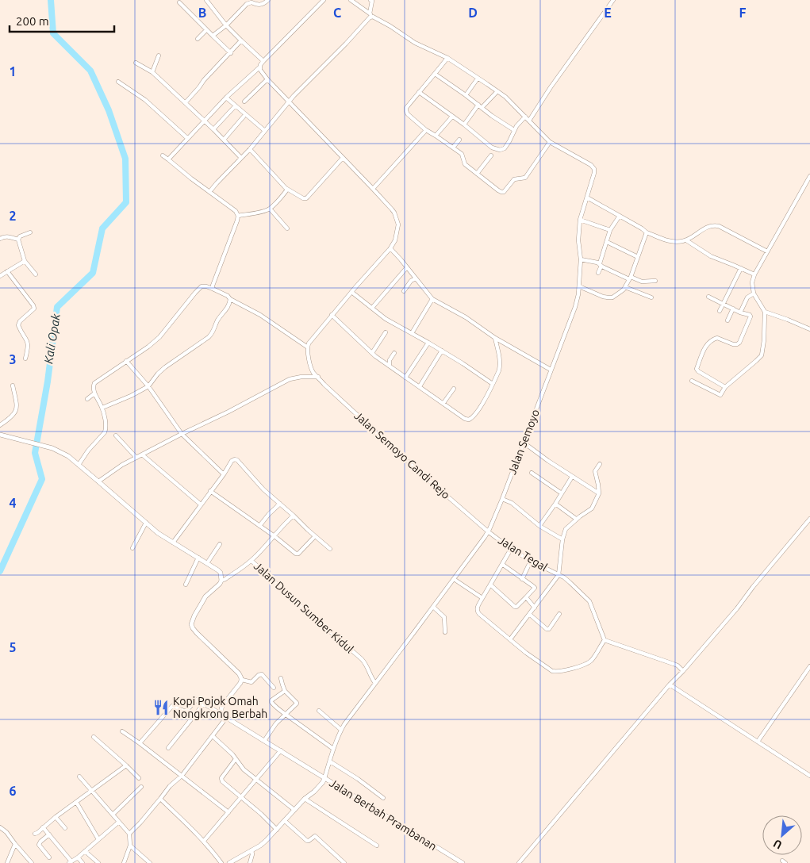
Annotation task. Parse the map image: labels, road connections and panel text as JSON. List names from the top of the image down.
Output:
{
  "streets": {
    "street": [
      "Jalan Semoyo",
      "Jalan Semoyo Candi Rejo",
      "Jalan Tegal",
      "Jalan Dusun Sumber Kidul",
      "Jalan Berbah Prambanan"
    ]
  },
  "crossings": [
    ["Jalan Semoyo", "Jalan Semoyo Candi Rejo"],
    ["Jalan Semoyo", "Jalan Tegal"],
    ["Jalan Semoyo", "Jalan Dusun Sumber Kidul"],
    ["Jalan Semoyo", "Jalan Berbah Prambanan"],
    ["Jalan Semoyo Candi Rejo", "Jalan Tegal"]
  ],
  "water": ["Kali Opak"],
  "places": {
    "restaurant": ["Kopi Pojok Omah Nongkrong Berbah"]
  },
  "scale_bar": "200 m",
  "north": "bottom left",
  "grid": {
    "columns": [
      "B",
      "C",
      "D",
      "E",
      "F"
    ],
    "rows": [
      "1",
      "2",
      "3",
      "4",
      "5",
      "6"
    ]
  }
}
